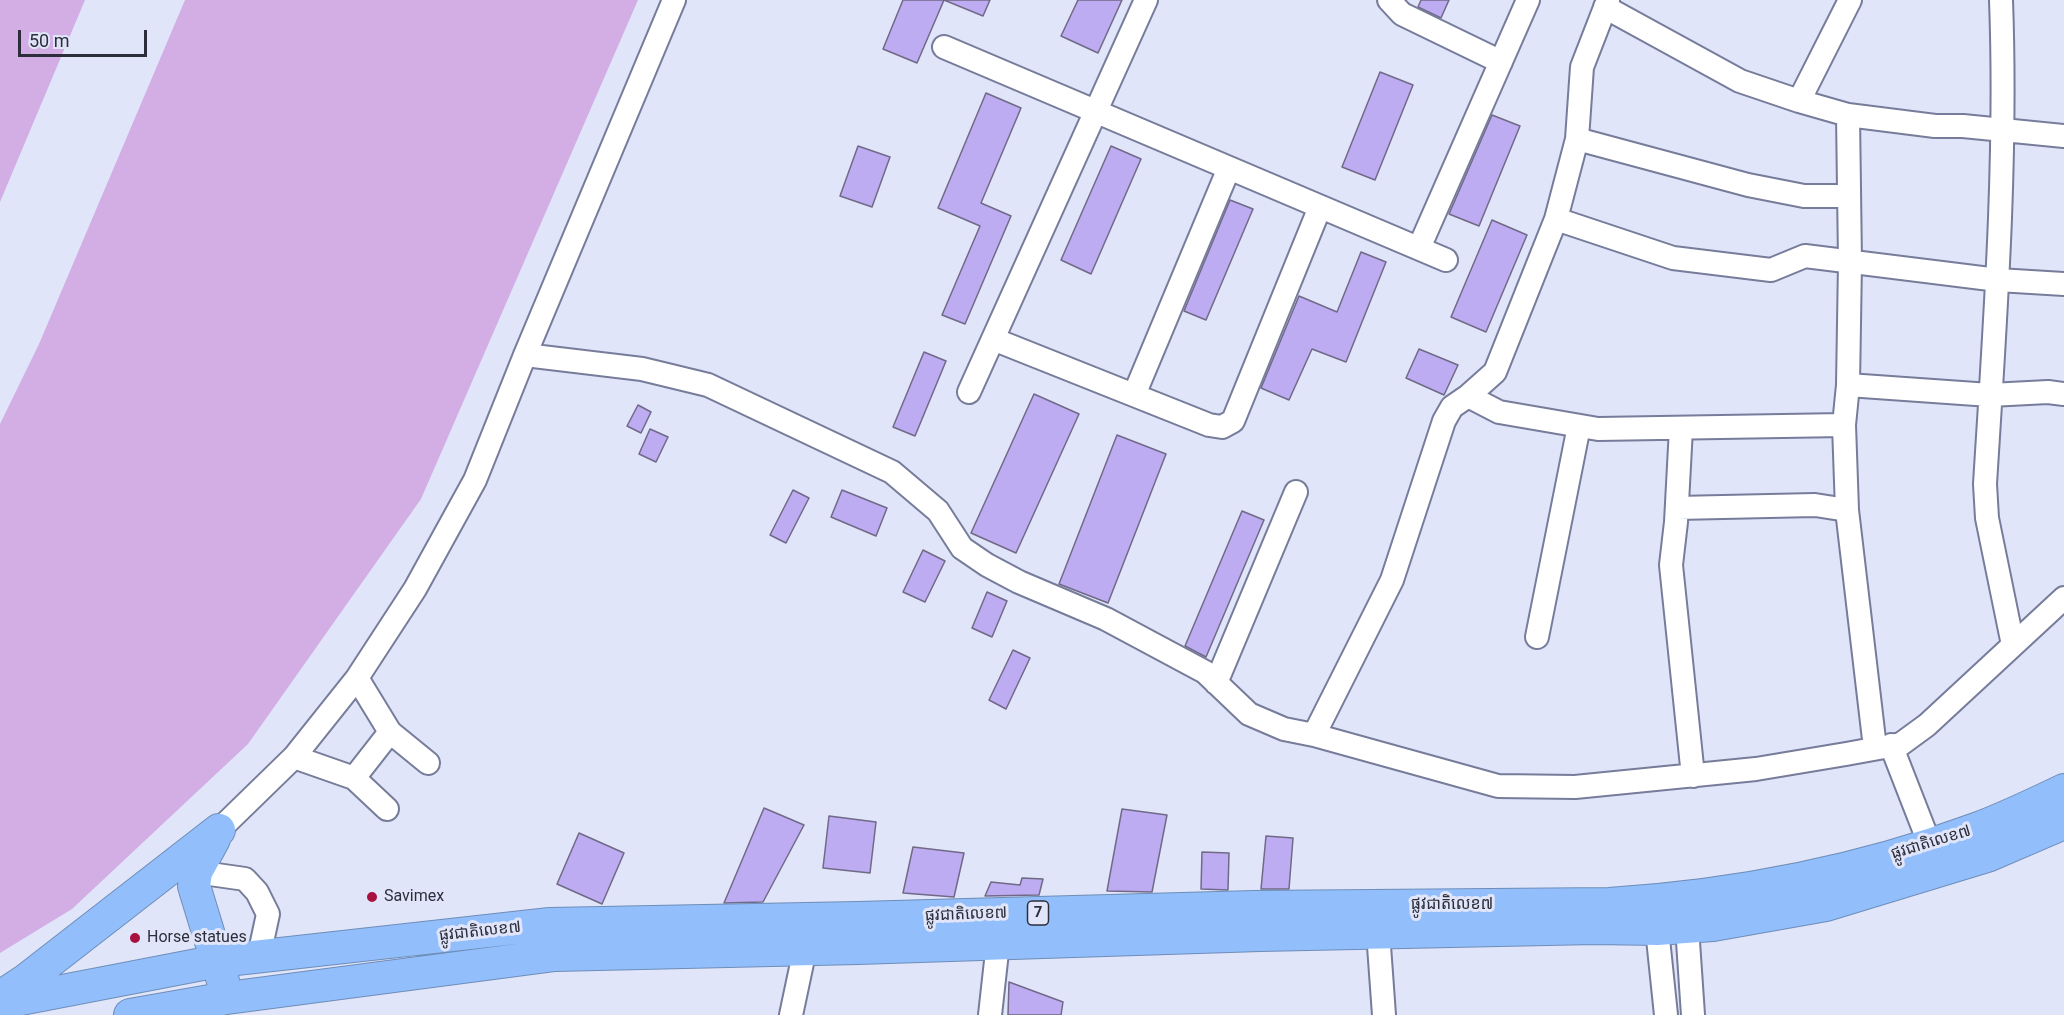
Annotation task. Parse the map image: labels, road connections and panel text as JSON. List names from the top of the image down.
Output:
{
  "streets": {
    "highway": ["ផ្លូវជាតិលេខ៧", "7"]
  },
  "places": ["Savimex", "Horse statues"],
  "scale_bar": "50 m"
}
